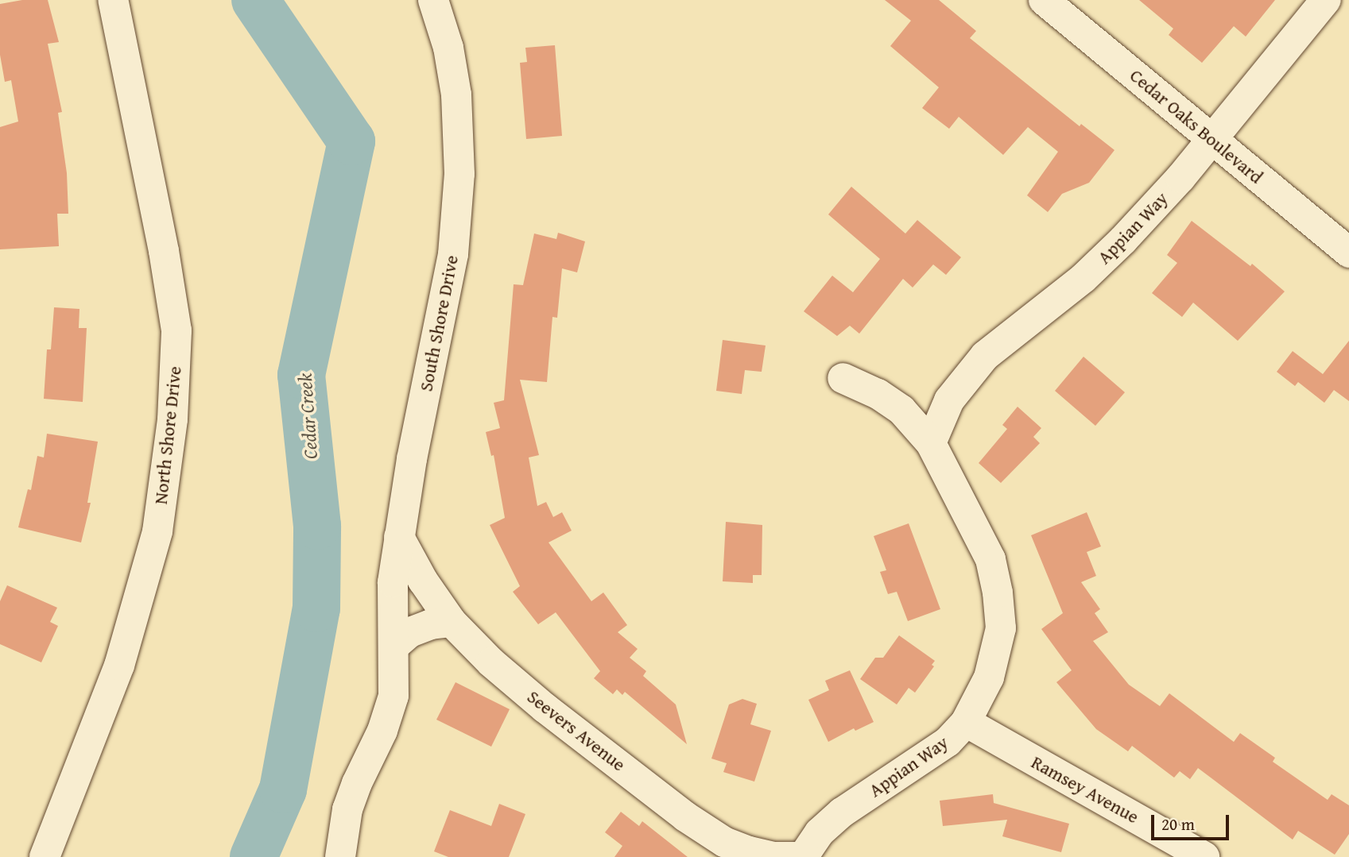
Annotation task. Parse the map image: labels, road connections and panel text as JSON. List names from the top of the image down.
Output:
{
  "streets": {
    "street": [
      "Cedar Oaks Boulevard",
      "Appian Way",
      "South Shore Drive",
      "North Shore Drive",
      "Seevers Avenue",
      "Ramsey Avenue"
    ]
  },
  "crossings": [
    ["Cedar Oaks Boulevard", "Appian Way"],
    ["Appian Way", "Seevers Avenue"],
    ["Appian Way", "Ramsey Avenue"],
    ["South Shore Drive", "Seevers Avenue"]
  ],
  "water": ["Cedar Creek"],
  "scale_bar": "20 m"
}
